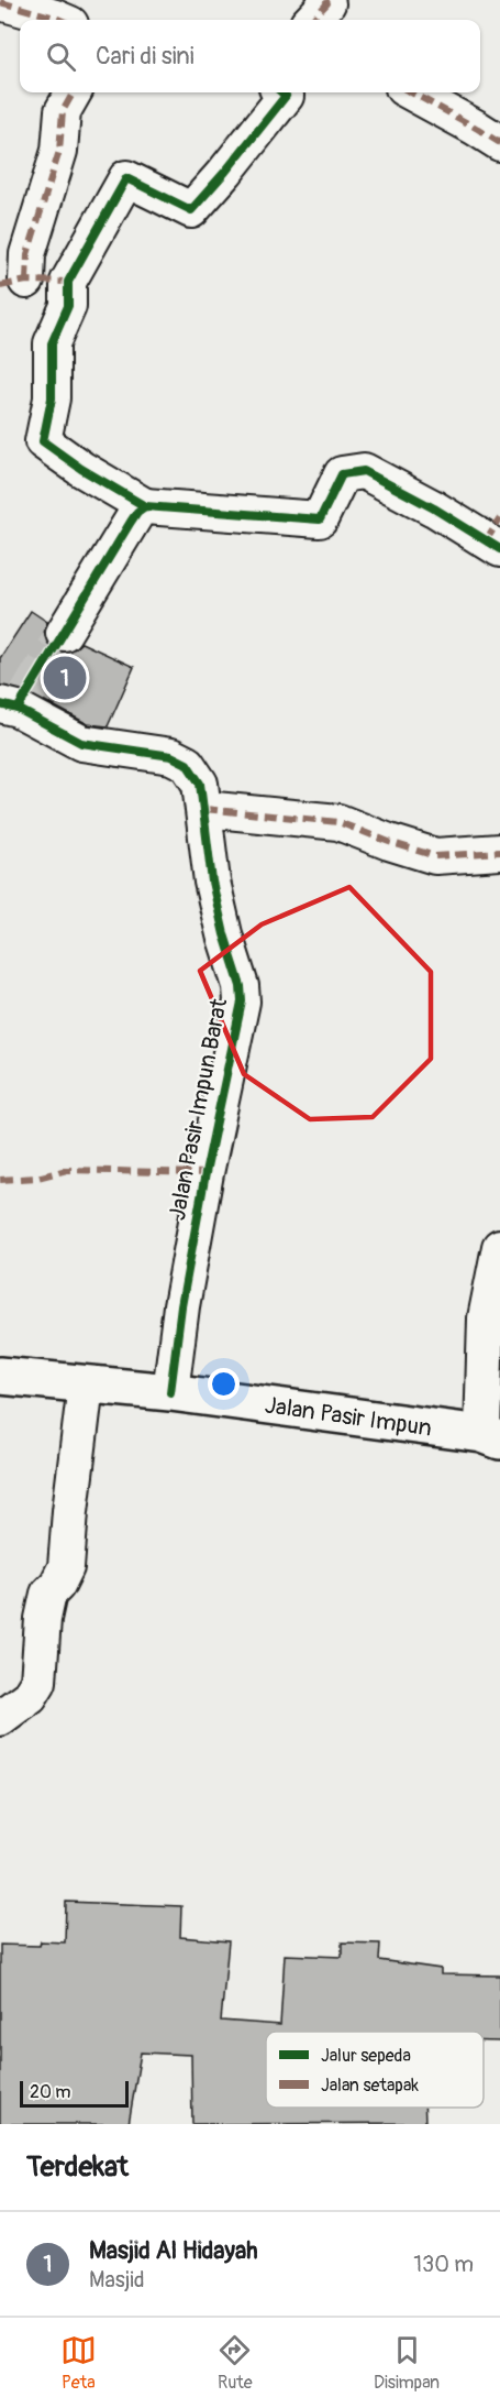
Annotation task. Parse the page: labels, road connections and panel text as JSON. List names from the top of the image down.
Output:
{
  "streets": {
    "street": ["Jalan Pasir Impun Barat", "Jalan Pasir Impun"]
  },
  "crossings": [
    ["Jalan Pasir Impun Barat", "Jalan Pasir Impun"]
  ],
  "legend": ["Jalur sepeda", "Jalan setapak"],
  "scale_bar": "20 m",
  "page": {
    "search": "Cari di sini",
    "pins": "1",
    "scale": "20 m",
    "heading": "Terdekat",
    "list": [
      {
        "mark": "1",
        "name": "Masjid Al Hidayah",
        "note": "Masjid",
        "value": "130 m"
      }
    ],
    "nav": ["Peta", "Rute", "Disimpan"]
  }
}
